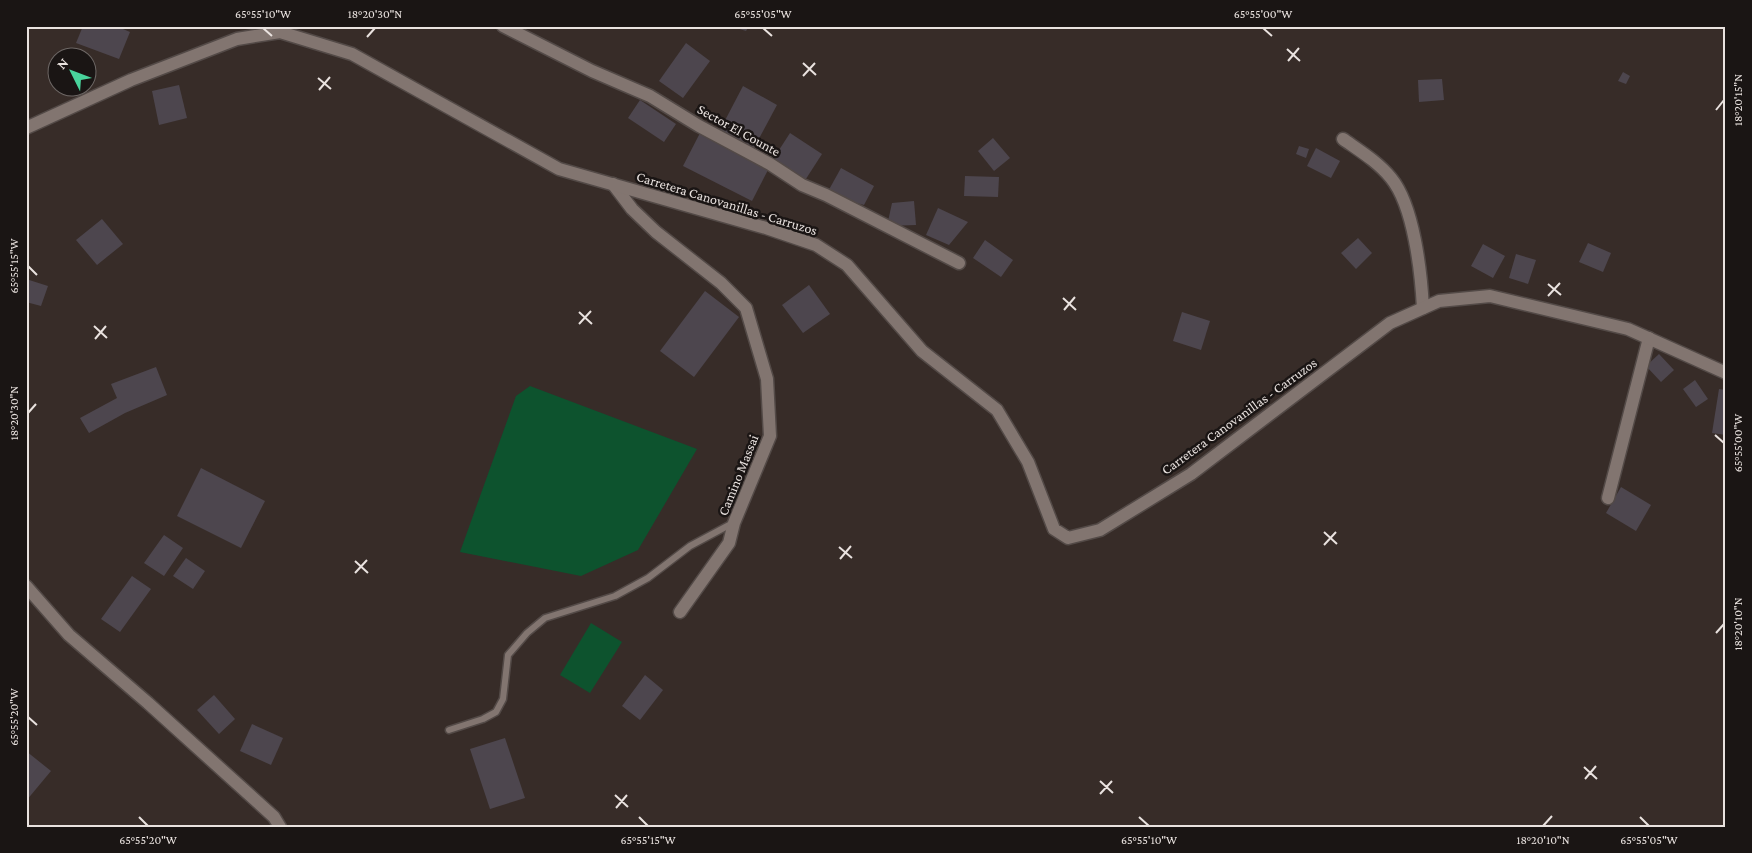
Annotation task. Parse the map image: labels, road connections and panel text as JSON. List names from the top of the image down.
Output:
{
  "streets": {
    "street": ["Sector El Counte", "Carretera Canovanillas - Carruzos", "Camino Massai"]
  },
  "crossings": [
    ["Carretera Canovanillas - Carruzos", "Camino Massai"]
  ],
  "north": "top left",
  "coordinates": [
    "65°55'10\"W",
    "18°20'30\"N",
    "65°55'05\"W",
    "65°55'00\"W",
    "18°20'15\"N",
    "65°55'15\"W",
    "18°20'10\"N",
    "65°55'20\"W"
  ]
}
